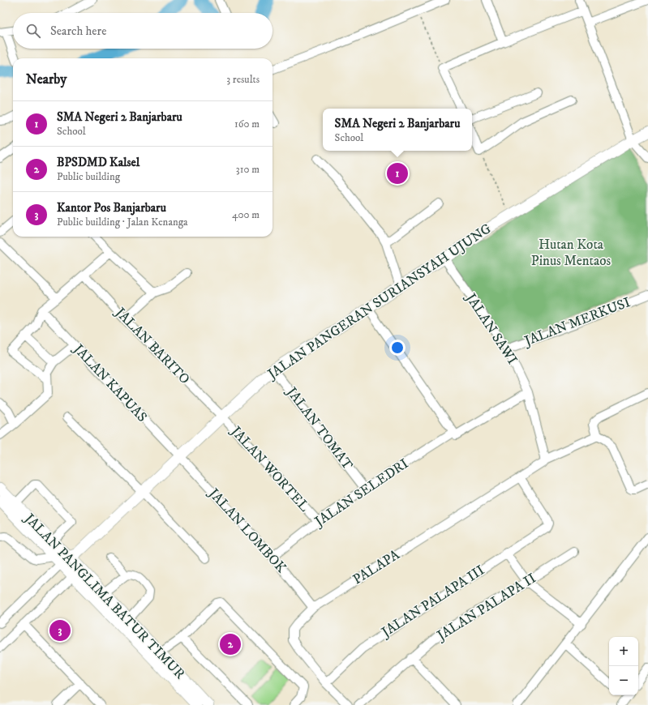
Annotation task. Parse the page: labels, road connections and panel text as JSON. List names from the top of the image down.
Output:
{
  "streets": {
    "main road": ["JALAN PANGERAN SURIANSYAH UJUNG", "JALAN PANGLIMA BATUR TIMUR"],
    "street": [
      "JALAN MERKUSI",
      "JALAN SAWI",
      "JALAN BARITO",
      "JALAN KAPUAS",
      "JALAN TOMAT",
      "JALAN WORTEL",
      "JALAN SELEDRI",
      "JALAN LOMBOK",
      "PALAPA",
      "JALAN PALAPA III",
      "JALAN PALAPA II"
    ]
  },
  "crossings": [
    ["JALAN PANGERAN SURIANSYAH UJUNG", "JALAN SAWI"],
    ["JALAN PANGERAN SURIANSYAH UJUNG", "JALAN BARITO"],
    ["JALAN PANGERAN SURIANSYAH UJUNG", "JALAN KAPUAS"],
    ["JALAN PANGERAN SURIANSYAH UJUNG", "JALAN TOMAT"],
    ["JALAN PANGERAN SURIANSYAH UJUNG", "JALAN WORTEL"],
    ["JALAN PANGERAN SURIANSYAH UJUNG", "JALAN LOMBOK"],
    ["JALAN PANGERAN SURIANSYAH UJUNG", "JALAN PANGLIMA BATUR TIMUR"],
    ["JALAN MERKUSI", "JALAN SAWI"],
    ["JALAN SAWI", "JALAN SELEDRI"],
    ["JALAN SAWI", "PALAPA"],
    ["JALAN BARITO", "JALAN WORTEL"],
    ["JALAN KAPUAS", "JALAN LOMBOK"],
    ["JALAN TOMAT", "JALAN SELEDRI"],
    ["JALAN WORTEL", "JALAN SELEDRI"],
    ["JALAN SELEDRI", "JALAN LOMBOK"],
    ["JALAN LOMBOK", "PALAPA"],
    ["PALAPA", "JALAN PALAPA III"]
  ],
  "parks": ["Hutan Kota Pinus Mentaos"],
  "page": {
    "search": "Search here",
    "heading": ["Nearby", "3 results"],
    "list": [
      {
        "mark": "1",
        "name": "SMA Negeri 2 Banjarbaru",
        "note": "School",
        "value": "160 m"
      },
      {
        "mark": "2",
        "name": "BPSDMD Kalsel",
        "note": "Public building",
        "value": "310 m"
      },
      {
        "mark": "3",
        "name": "Kantor Pos Banjarbaru",
        "note": "Public building · Jalan Kenanga",
        "value": "400 m"
      }
    ],
    "popup": ["SMA Negeri 2 Banjarbaru", "School"],
    "pins": ["1", "3", "2"],
    "map_buttons": ["+", "−"]
  }
}
